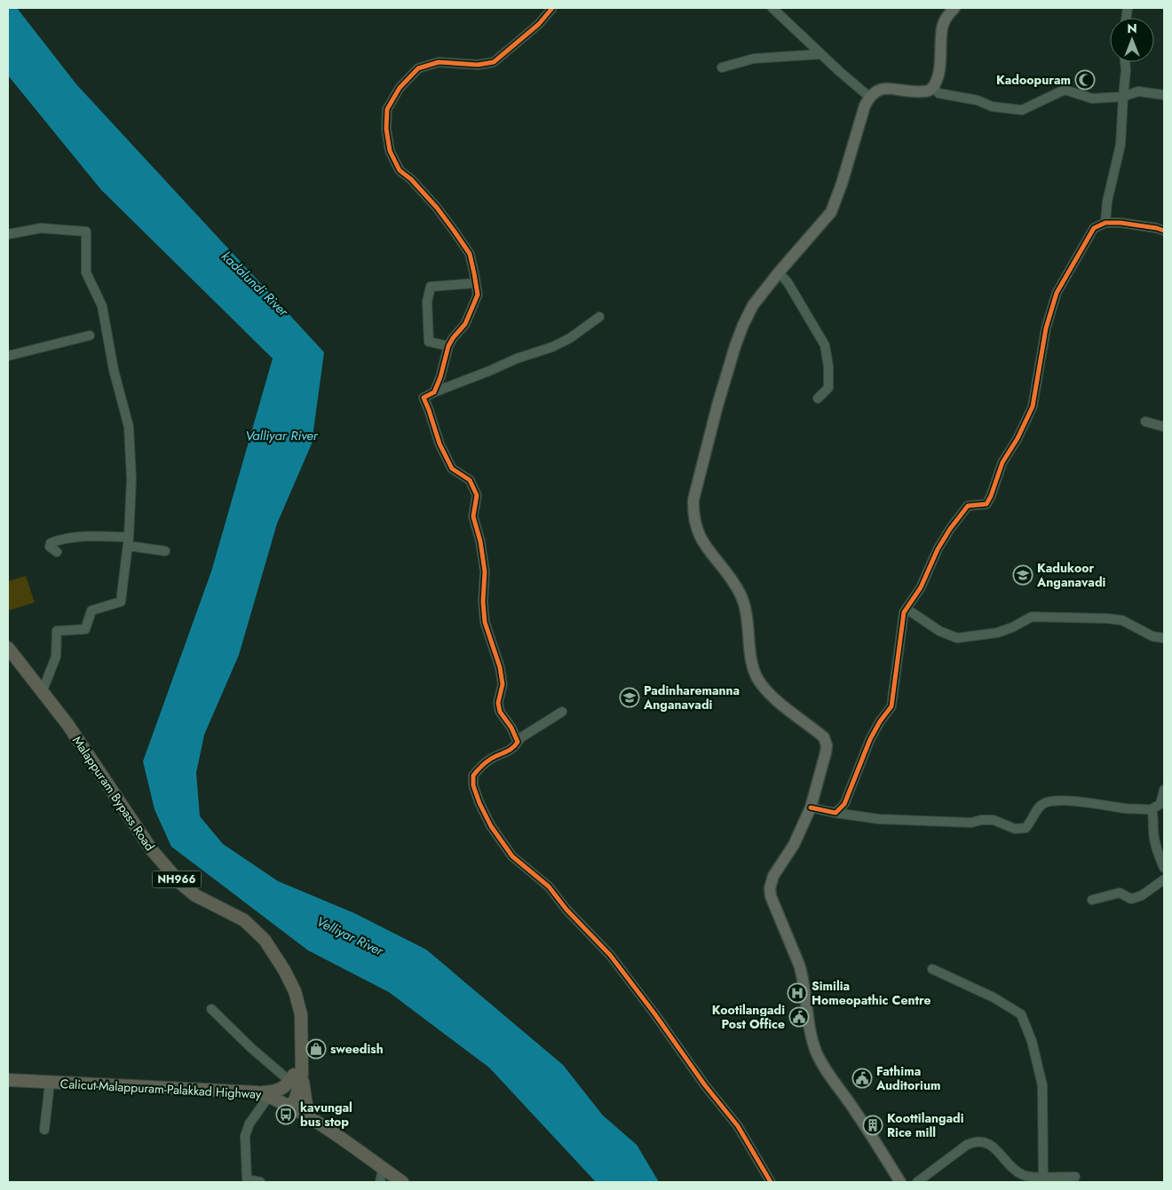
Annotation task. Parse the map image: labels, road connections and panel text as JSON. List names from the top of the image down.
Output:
{
  "streets": {
    "highway": ["Malappuram Bypass Road", "NH966", "Calicut-Malappuram-Palakkad Highway"]
  },
  "crossings": [
    ["Malappuram Bypass Road", "NH966"],
    ["Malappuram Bypass Road", "Calicut-Malappuram-Palakkad Highway"],
    ["NH966", "Calicut-Malappuram-Palakkad Highway"]
  ],
  "water": ["kadalundi River", "Valliyar River", "Velliyar River"],
  "places": {
    "mosque": ["Kadoopuram"],
    "school or university": ["Kadukoor Anganavadi", "Padinharemanna Anganavadi"],
    "hospital": ["Similia Homeopathic Centre"],
    "public building": ["Kootilangadi Post Office", "Fathima Auditorium"],
    "shop": ["sweedish"],
    "bus stop": ["kavungal bus stop"],
    "building": ["Koottilangadi Rice mill"]
  },
  "north": "top"
}
